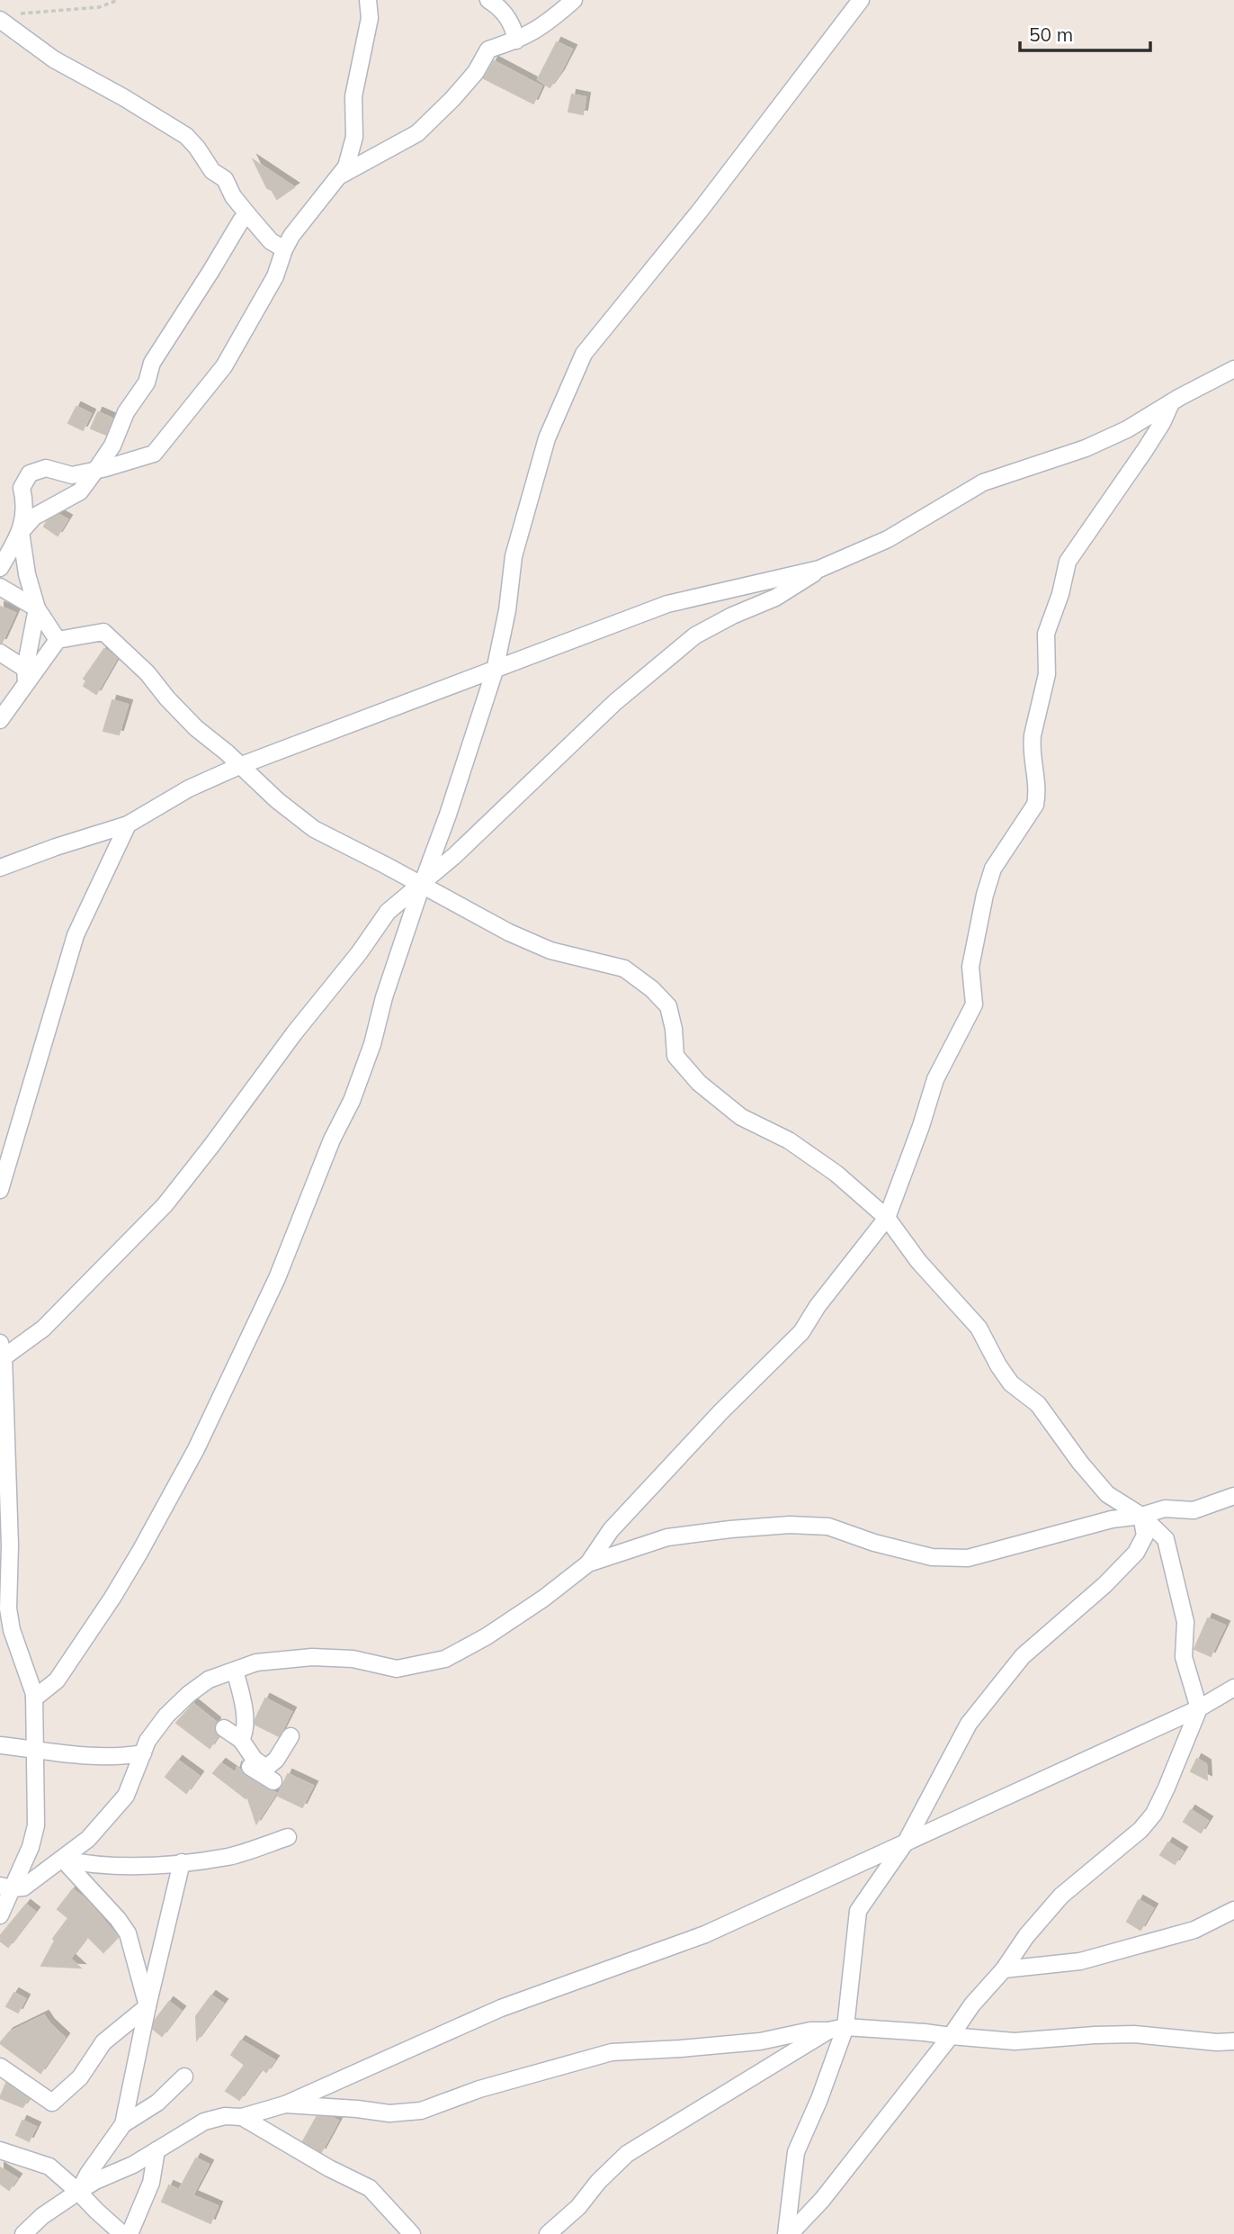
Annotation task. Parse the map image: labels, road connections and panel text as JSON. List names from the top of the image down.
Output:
{
  "scale_bar": "50 m"
}
